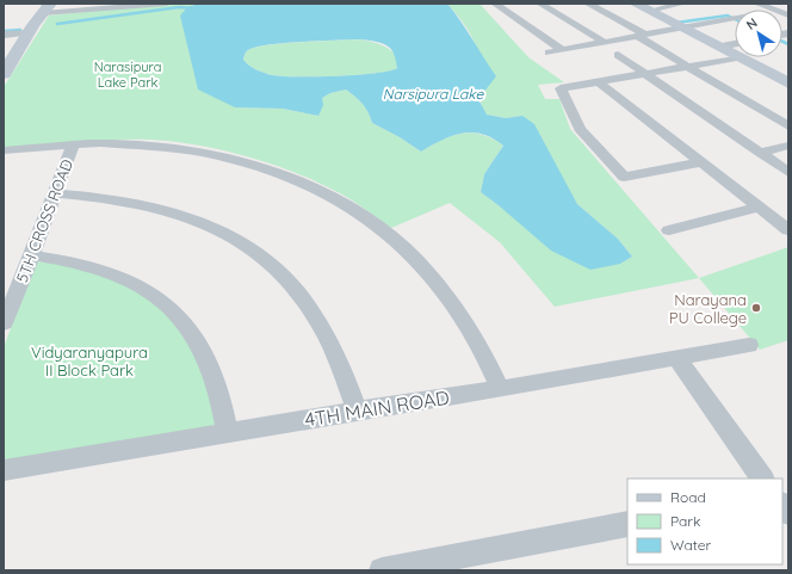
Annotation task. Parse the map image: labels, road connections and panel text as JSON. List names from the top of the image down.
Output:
{
  "streets": {
    "street": ["5TH CROSS ROAD", "4TH MAIN ROAD"]
  },
  "water": ["Narsipura Lake"],
  "parks": ["Narasipura Lake Park", "Vidyaranyapura II Block Park"],
  "places": ["Narayana PU College"],
  "legend": ["Road", "Park", "Water"],
  "north": "top left"
}
